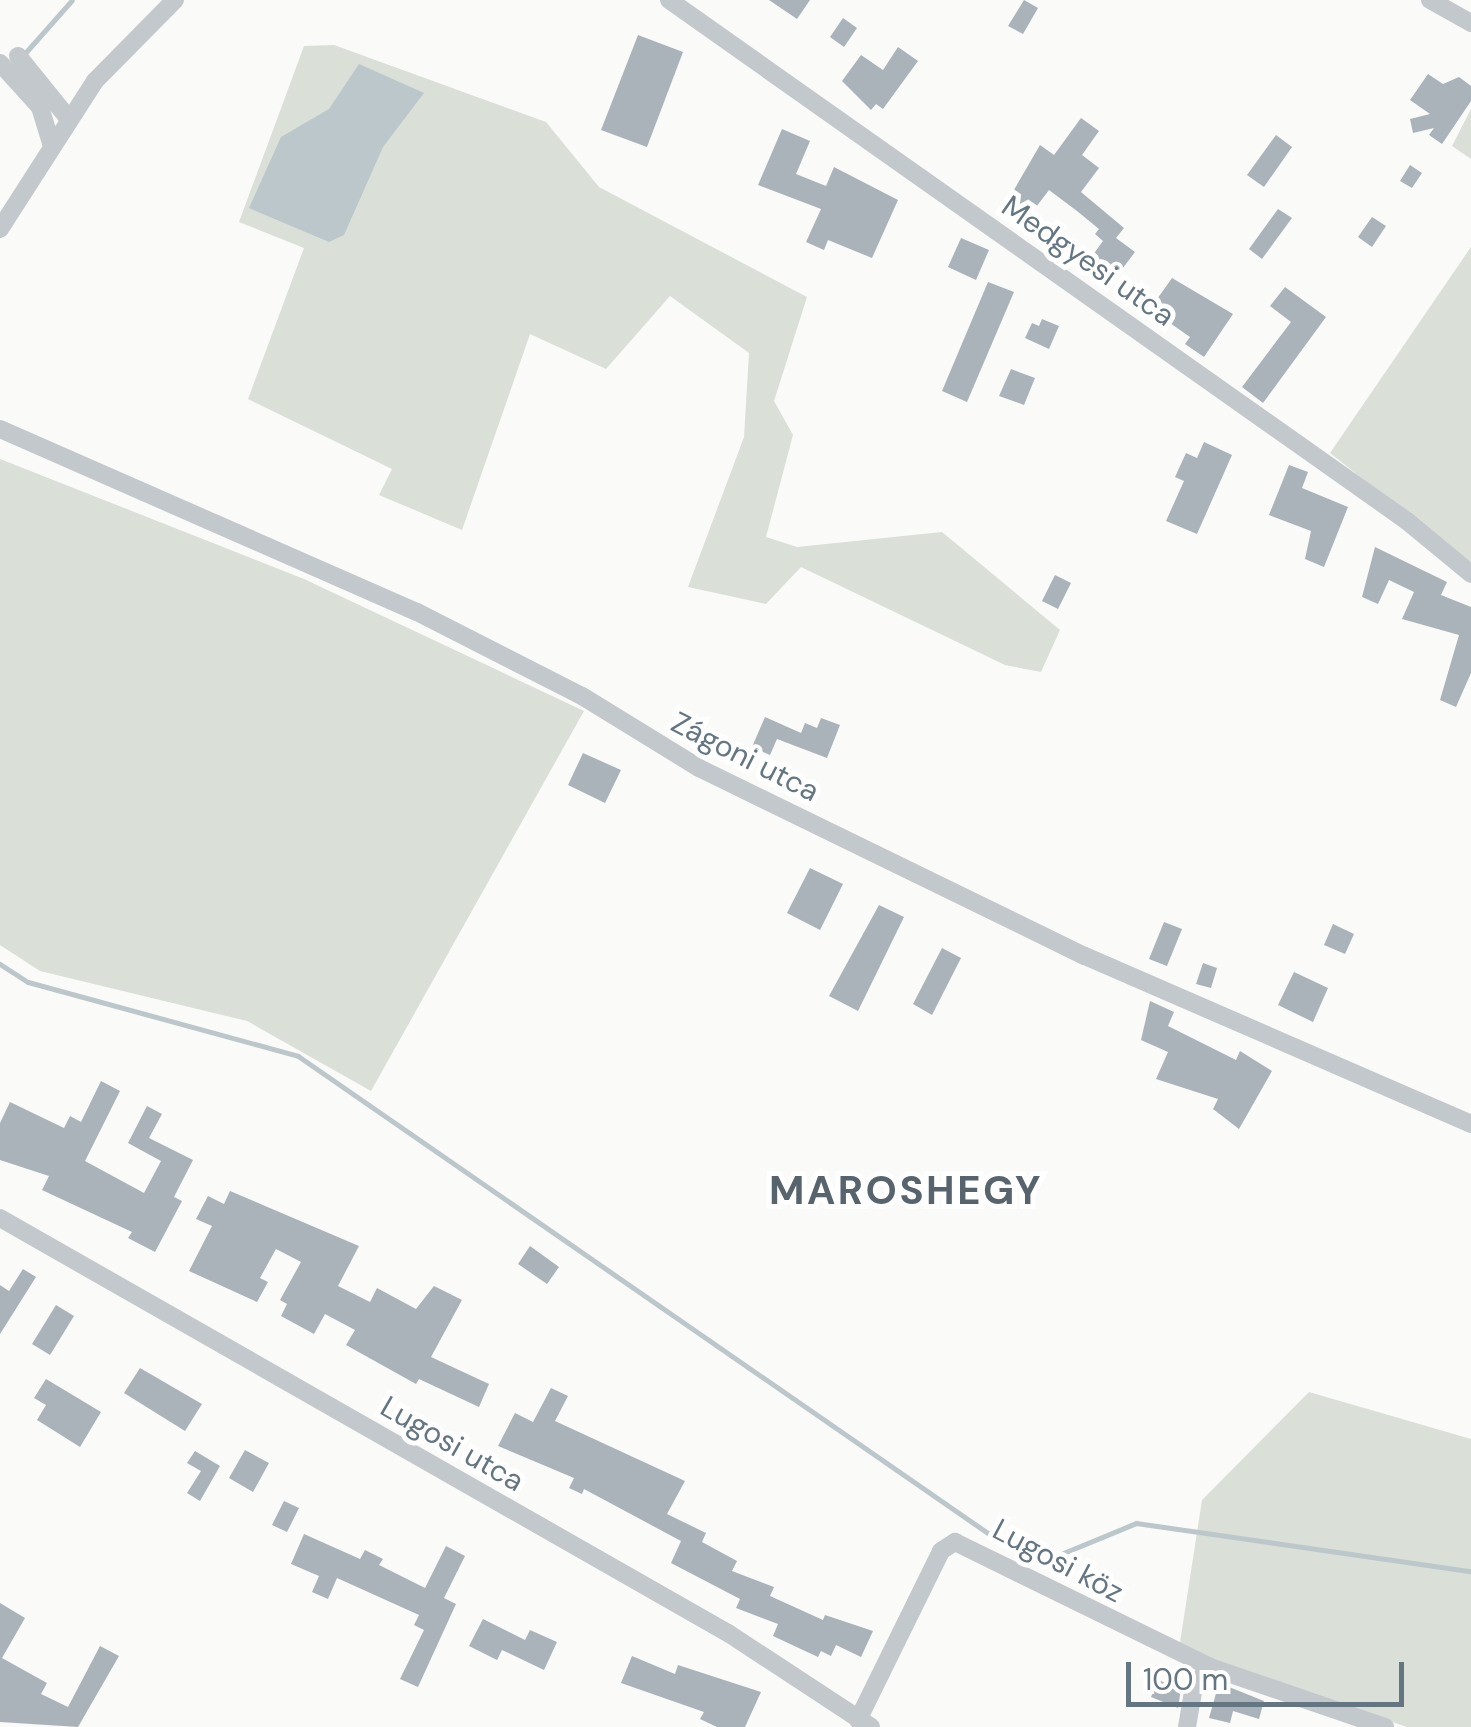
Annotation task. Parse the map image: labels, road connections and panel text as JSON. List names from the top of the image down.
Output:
{
  "streets": {
    "street": [
      "Medgyesi utca",
      "Zágoni utca",
      "Lugosi utca",
      "Lugosi köz"
    ]
  },
  "crossings": [
    ["Lugosi utca", "Lugosi köz"]
  ],
  "districts": ["MAROSHEGY"],
  "scale_bar": "100 m"
}
